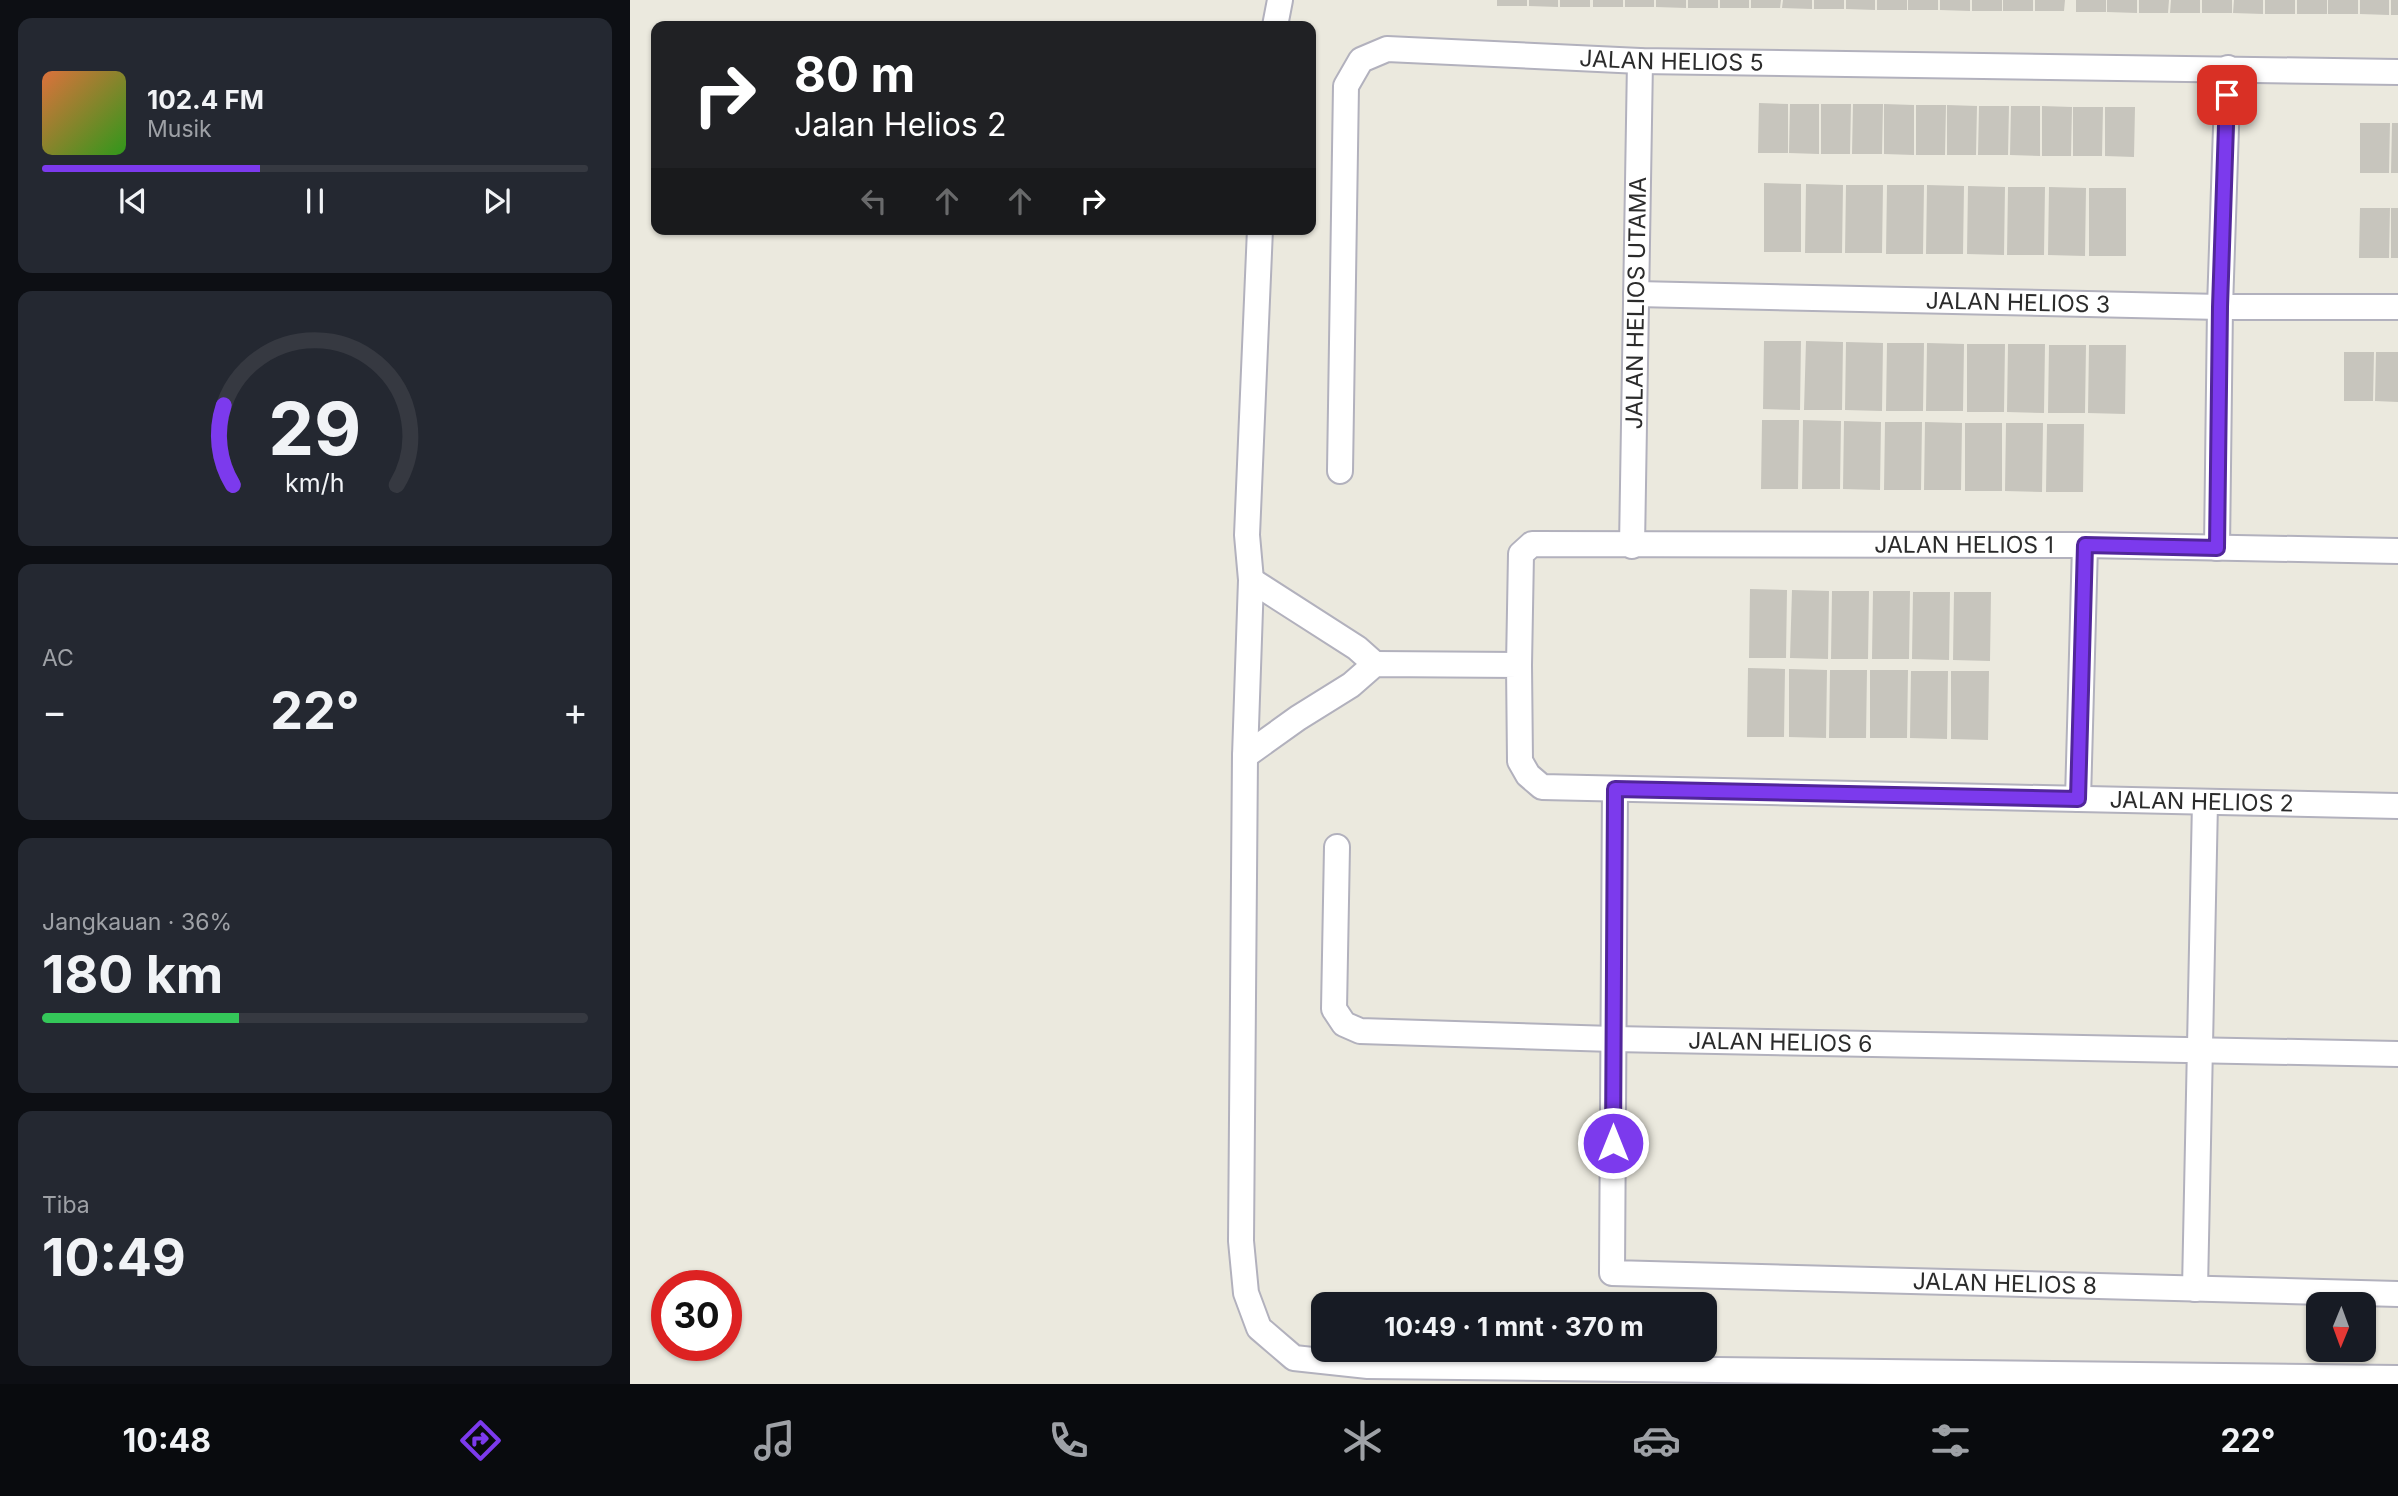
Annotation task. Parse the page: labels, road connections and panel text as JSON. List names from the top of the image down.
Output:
{
  "streets": {
    "street": [
      "JALAN HELIOS 5",
      "JALAN HELIOS UTAMA",
      "JALAN HELIOS 3",
      "JALAN HELIOS 1",
      "JALAN HELIOS 2",
      "JALAN HELIOS 6",
      "JALAN HELIOS 8"
    ]
  },
  "crossings": [
    ["JALAN HELIOS 5", "JALAN HELIOS UTAMA"],
    ["JALAN HELIOS UTAMA", "JALAN HELIOS 3"],
    ["JALAN HELIOS UTAMA", "JALAN HELIOS 1"],
    ["JALAN HELIOS 1", "JALAN HELIOS 2"],
    ["JALAN HELIOS 6", "JALAN HELIOS 8"]
  ],
  "north": "bottom",
  "page": {
    "turn": ["80 m", "Jalan Helios 2"],
    "song": ["102.4 FM", "Musik"],
    "tile": [
      "AC",
      ["Jangkauan · 36%", "180 km"],
      ["Tiba", "10:49"]
    ],
    "heat": ["−", "22°", "+"],
    "limit": "30",
    "trip": "10:49 · 1 mnt · 370 m",
    "tabs": ["10:48", "22°"],
    "gauge": ["29", "km/h"]
  }
}
